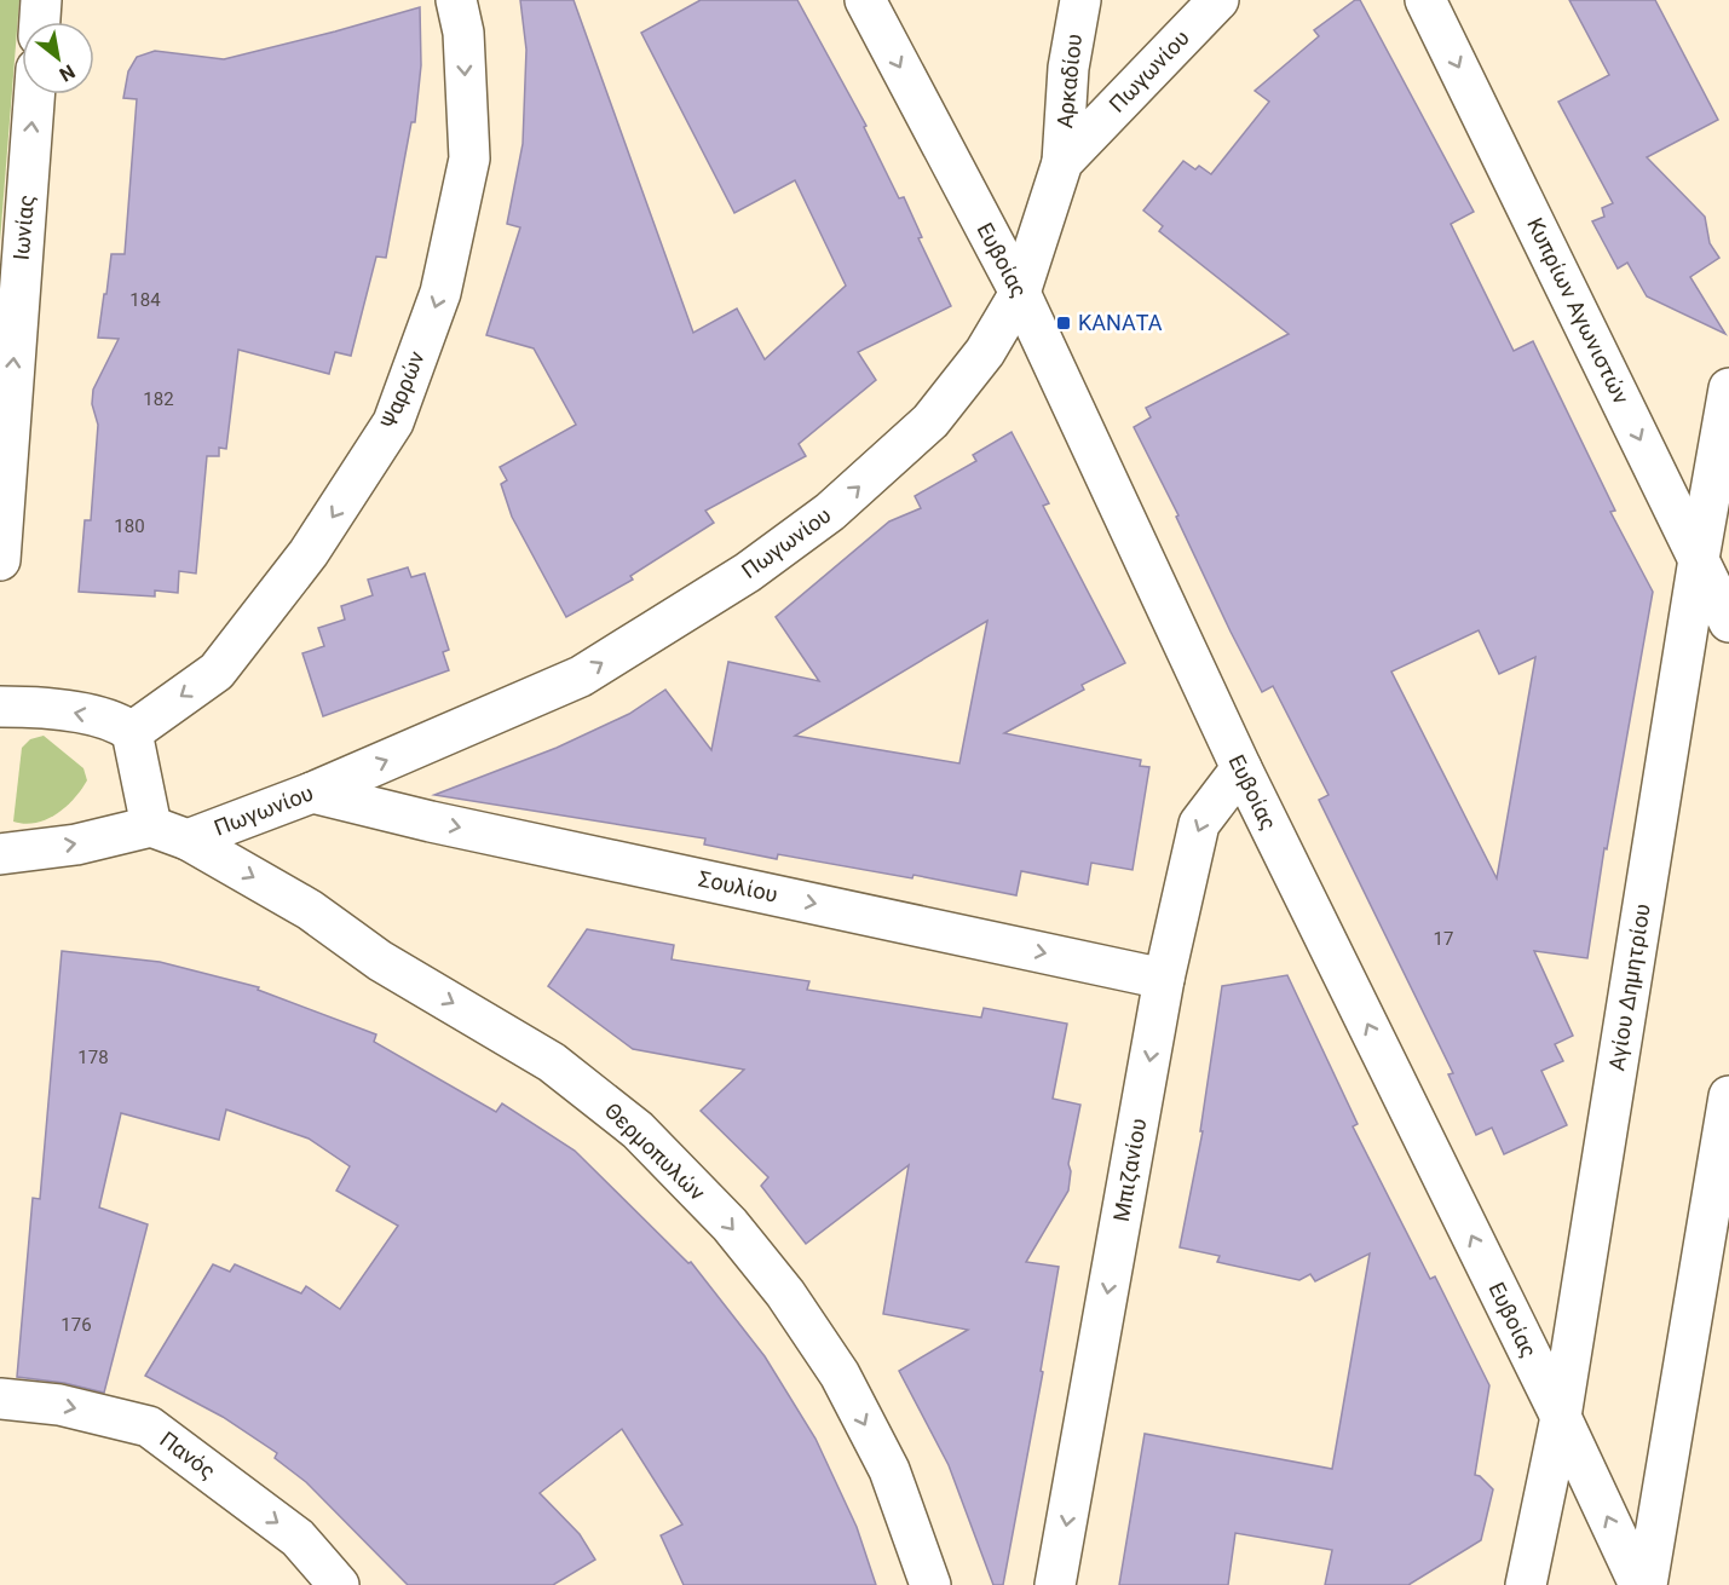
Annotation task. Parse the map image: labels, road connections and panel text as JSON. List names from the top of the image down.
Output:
{
  "streets": {
    "street": [
      "Πωγωνίου",
      "Αρκαδίου",
      "Ιωνίας",
      "Ευβοίας",
      "Κυπρίων Αγωνιστών",
      "Ψαρρών",
      "Σουλίου",
      "Αγίου Δημητρίου",
      "Θερμοπυλών",
      "Μπιζανίου",
      "Πανός"
    ]
  },
  "crossings": [
    ["Πωγωνίου", "Αρκαδίου"],
    ["Πωγωνίου", "Ευβοίας"],
    ["Πωγωνίου", "Σουλίου"],
    ["Πωγωνίου", "Θερμοπυλών"],
    ["Ευβοίας", "Αγίου Δημητρίου"],
    ["Ευβοίας", "Μπιζανίου"],
    ["Κυπρίων Αγωνιστών", "Αγίου Δημητρίου"],
    ["Σουλίου", "Μπιζανίου"]
  ],
  "one_way": [
    "Πωγωνίου",
    "Ιωνίας",
    "Κυπρίων Αγωνιστών",
    "Ψαρρών",
    "Σουλίου",
    "Θερμοπυλών",
    "Μπιζανίου",
    "Πανός"
  ],
  "places": {
    "transit": ["ΚΑΝΑΤΑ"]
  },
  "house_numbers": [
    "184",
    "182",
    "180",
    "17",
    "178",
    "176"
  ],
  "north": "bottom right"
}
